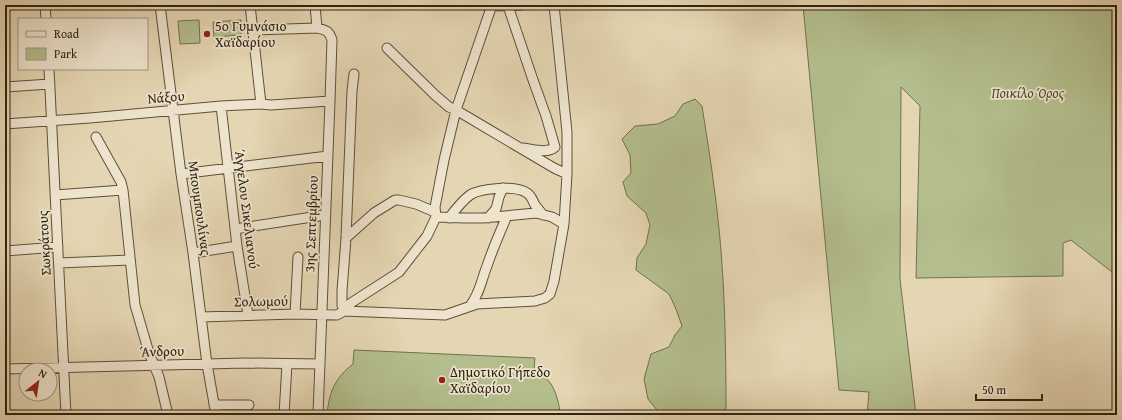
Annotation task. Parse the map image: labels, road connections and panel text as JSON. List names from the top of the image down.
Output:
{
  "streets": {
    "street": [
      "Νάξου",
      "Μπουμπουλίνας",
      "Άγγελου Σικελιανού",
      "3ης Σεπτεμβρίου",
      "Σωκράτους",
      "Σολωμού",
      "Άνδρου"
    ]
  },
  "crossings": [
    ["Νάξου", "Μπουμπουλίνας"],
    ["Νάξου", "Άγγελου Σικελιανού"],
    ["Νάξου", "3ης Σεπτεμβρίου"],
    ["Νάξου", "Σωκράτους"],
    ["Μπουμπουλίνας", "Σολωμού"],
    ["Μπουμπουλίνας", "Άνδρου"],
    ["Άγγελου Σικελιανού", "Σολωμού"],
    ["3ης Σεπτεμβρίου", "Σολωμού"],
    ["3ης Σεπτεμβρίου", "Άνδρου"],
    ["Σωκράτους", "Άνδρου"]
  ],
  "parks": ["Ποικίλο Όρος"],
  "places": ["5ο Γυμνάσιο Χαϊδαρίου", "Δημοτικό Γήπεδο Χαϊδαρίου"],
  "legend": ["Road", "Park"],
  "scale_bar": "50 m",
  "north": "top right"
}
